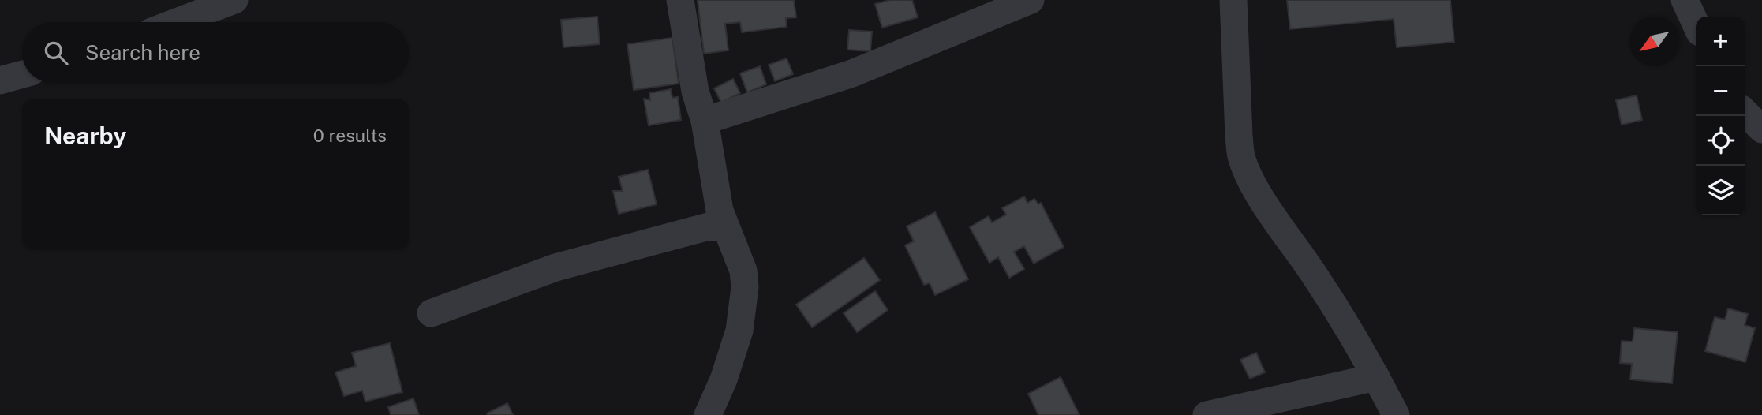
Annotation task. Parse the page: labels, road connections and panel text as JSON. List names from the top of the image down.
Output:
{
  "north": "bottom left",
  "page": {
    "map_buttons": ["+", "−"],
    "search": "Search here",
    "heading": ["Nearby", "0 results"]
  }
}
